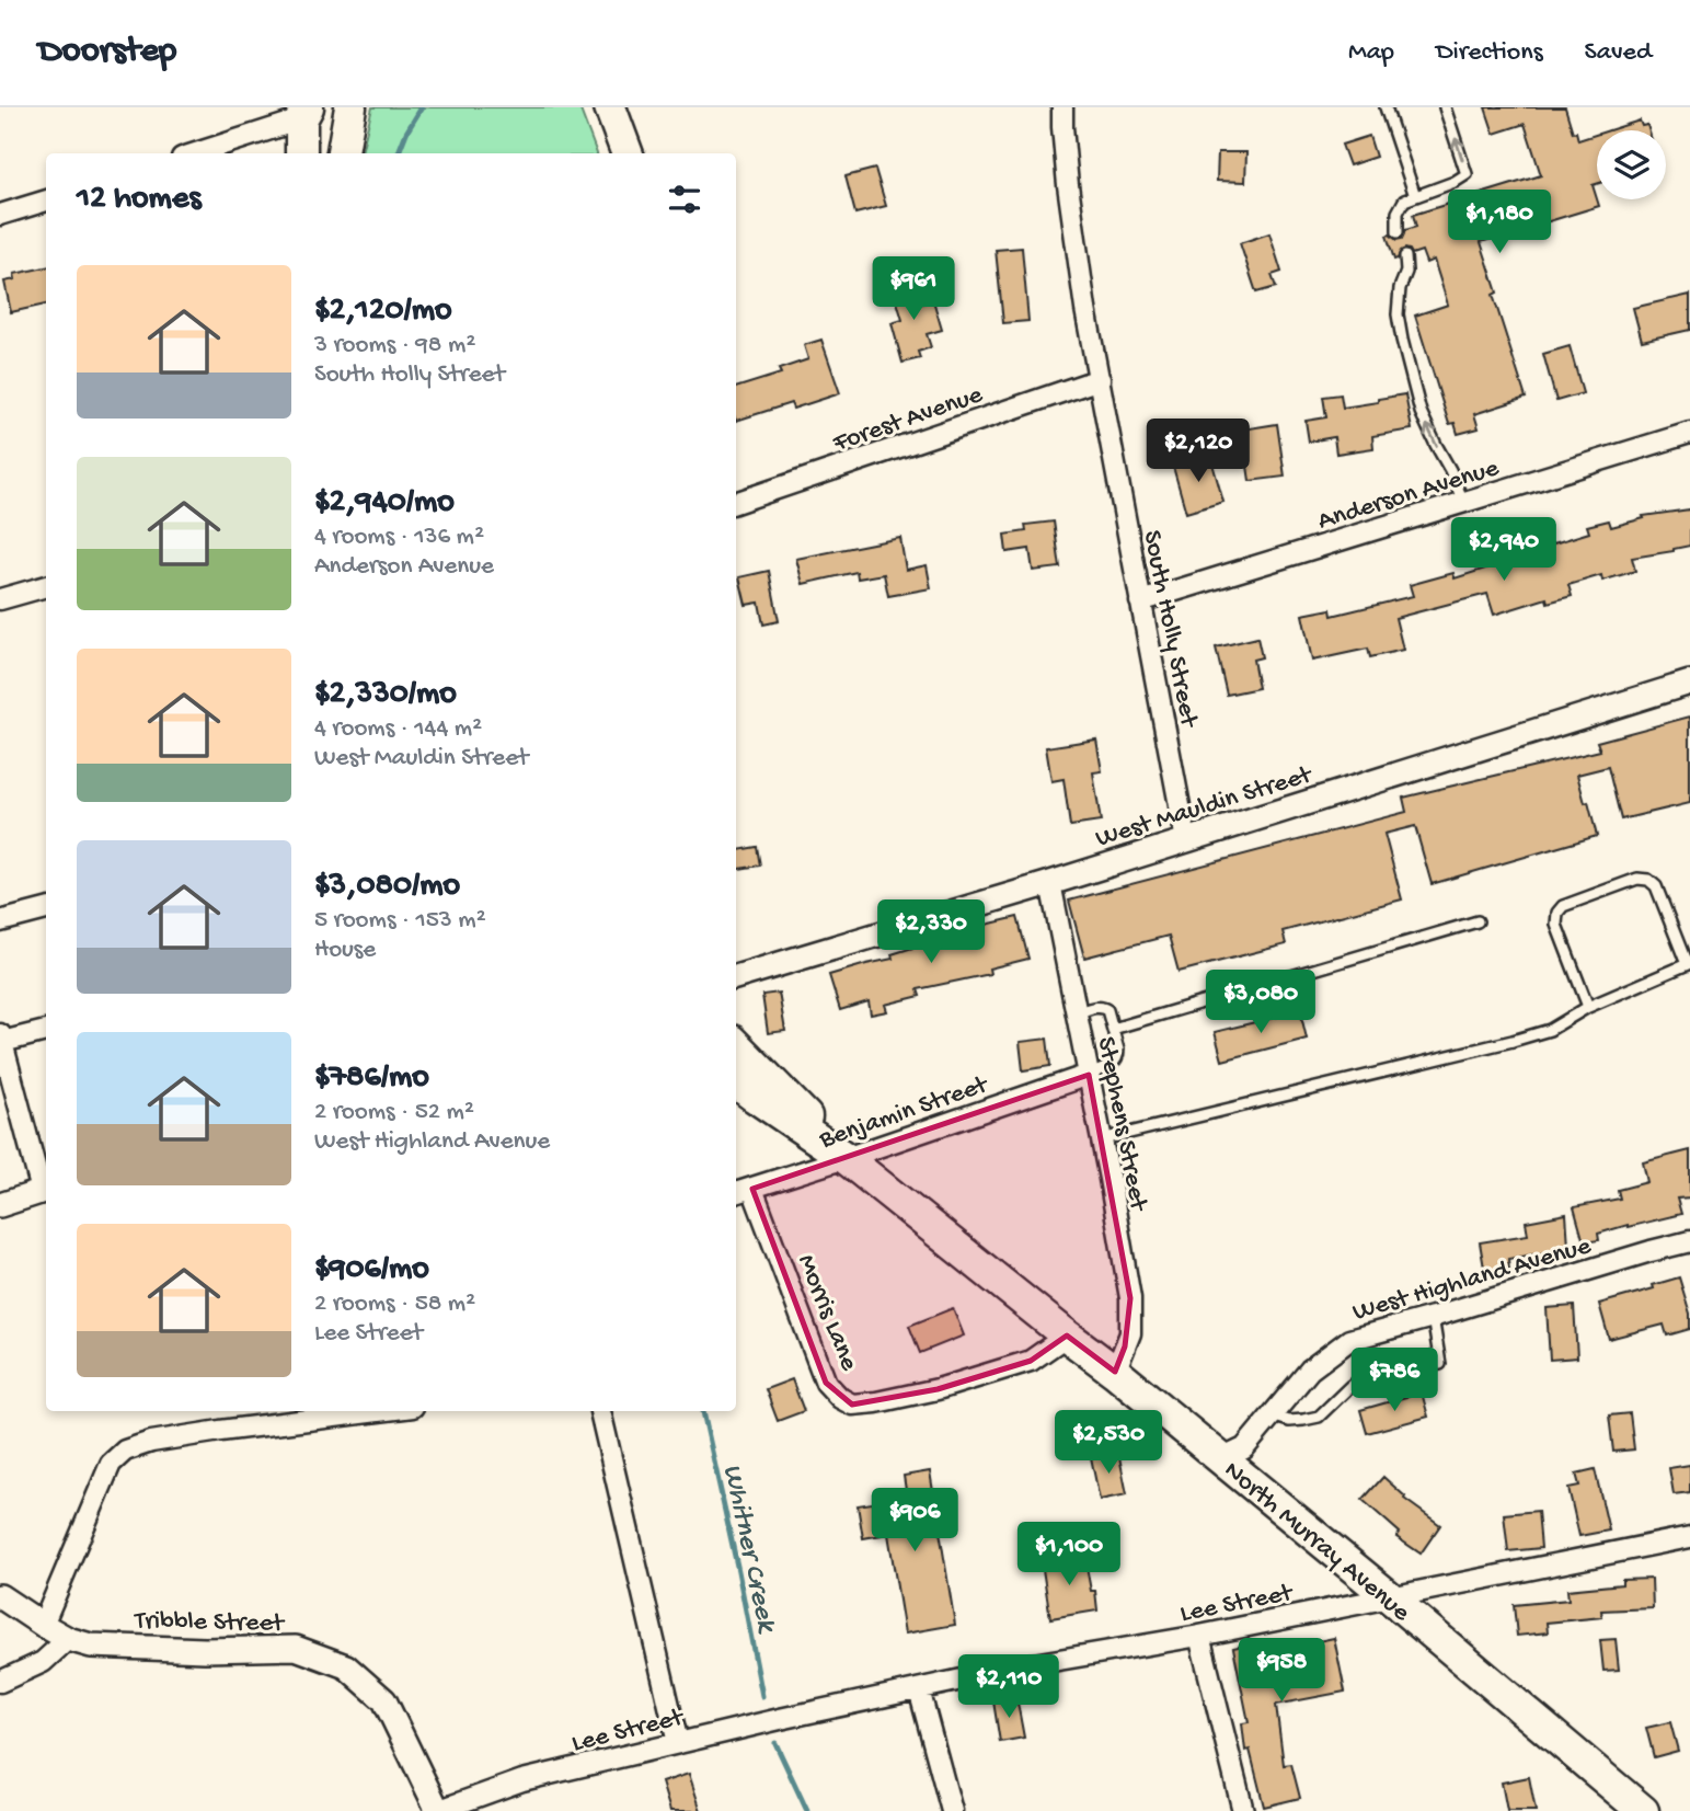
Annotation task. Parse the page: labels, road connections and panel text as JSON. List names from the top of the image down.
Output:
{
  "streets": {
    "main road": ["North Murray Avenue"],
    "street": [
      "Forest Avenue",
      "Anderson Avenue",
      "South Holly Street",
      "West Mauldin Street",
      "Benjamin Street",
      "Stephens Street",
      "West Highland Avenue",
      "Morris Lane",
      "Lee Street",
      "Tribble Street"
    ]
  },
  "crossings": [
    ["Forest Avenue", "South Holly Street"],
    ["Anderson Avenue", "South Holly Street"],
    ["South Holly Street", "West Mauldin Street"],
    ["West Mauldin Street", "Stephens Street"],
    ["Benjamin Street", "Stephens Street"],
    ["Benjamin Street", "Morris Lane"],
    ["Benjamin Street", "North Murray Avenue"],
    ["Stephens Street", "North Murray Avenue"],
    ["West Highland Avenue", "North Murray Avenue"],
    ["Morris Lane", "North Murray Avenue"],
    ["North Murray Avenue", "Lee Street"],
    ["Lee Street", "Tribble Street"]
  ],
  "water": ["Whitner Creek"],
  "page": {
    "header": "Doorstep",
    "nav": ["Map", "Directions", "Saved"],
    "heading": "12 homes",
    "price": [
      "$1,180",
      "$961",
      "$2,120",
      "$2,940",
      "$2,330",
      "$3,080",
      "$786",
      "$2,530",
      "$906",
      "$1,100",
      "$958",
      "$2,110"
    ],
    "list": [
      {
        "name": "$2,120/mo",
        "note": "3 rooms · 98 m² · South Holly Street"
      },
      {
        "name": "$2,940/mo",
        "note": "4 rooms · 136 m² · Anderson Avenue"
      },
      {
        "name": "$2,330/mo",
        "note": "4 rooms · 144 m² · West Mauldin Street"
      },
      {
        "name": "$3,080/mo",
        "note": "5 rooms · 153 m² · House"
      },
      {
        "name": "$786/mo",
        "note": "2 rooms · 52 m² · West Highland Avenue"
      },
      {
        "name": "$906/mo",
        "note": "2 rooms · 58 m² · Lee Street"
      }
    ]
  }
}
